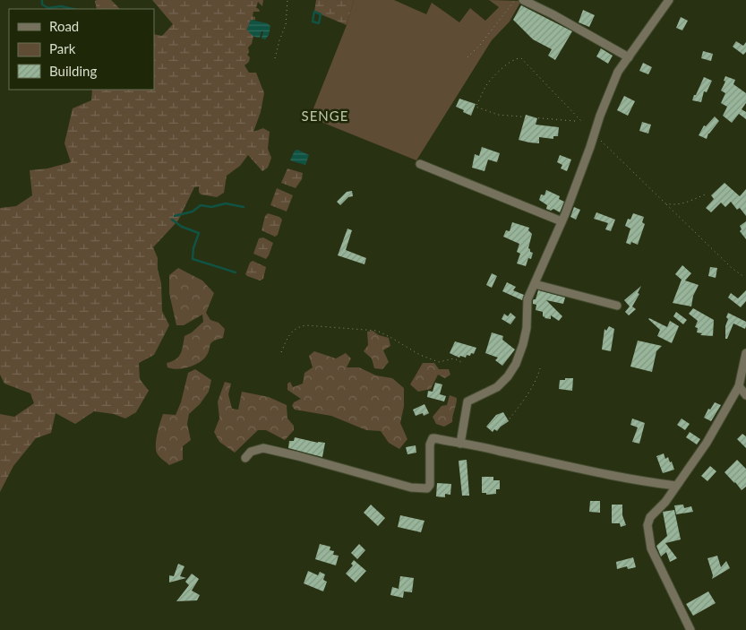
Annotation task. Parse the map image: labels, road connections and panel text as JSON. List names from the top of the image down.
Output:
{
  "districts": ["SENGE"],
  "legend": ["Road", "Park", "Building"]
}
